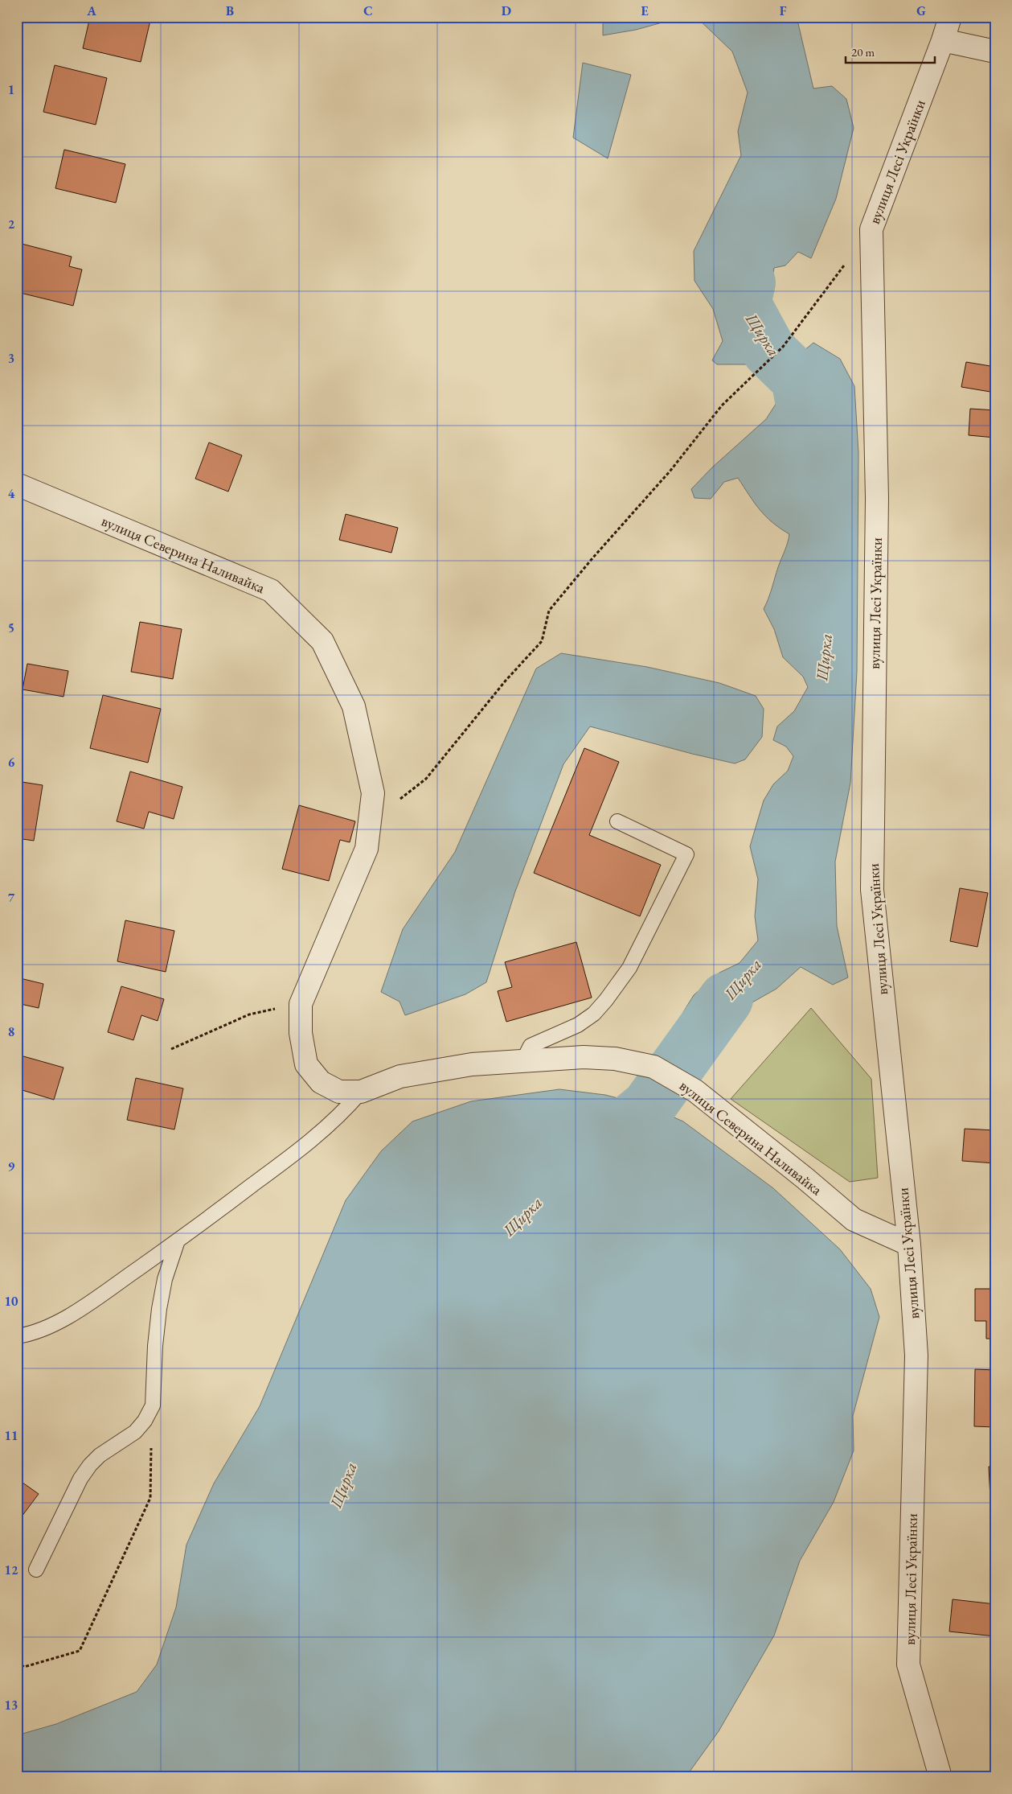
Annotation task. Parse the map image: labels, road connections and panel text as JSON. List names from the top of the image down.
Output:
{
  "streets": {
    "street": ["вулиця Лесі Українки", "вулиця Северина Наливайка"]
  },
  "crossings": [
    ["вулиця Лесі Українки", "вулиця Северина Наливайка"]
  ],
  "water": ["Щирка"],
  "scale_bar": "20 m",
  "grid": {
    "columns": [
      "A",
      "B",
      "C",
      "D",
      "E",
      "F",
      "G"
    ],
    "rows": [
      "1",
      "2",
      "3",
      "4",
      "5",
      "6",
      "7",
      "8",
      "9",
      "10",
      "11",
      "12",
      "13"
    ]
  }
}
